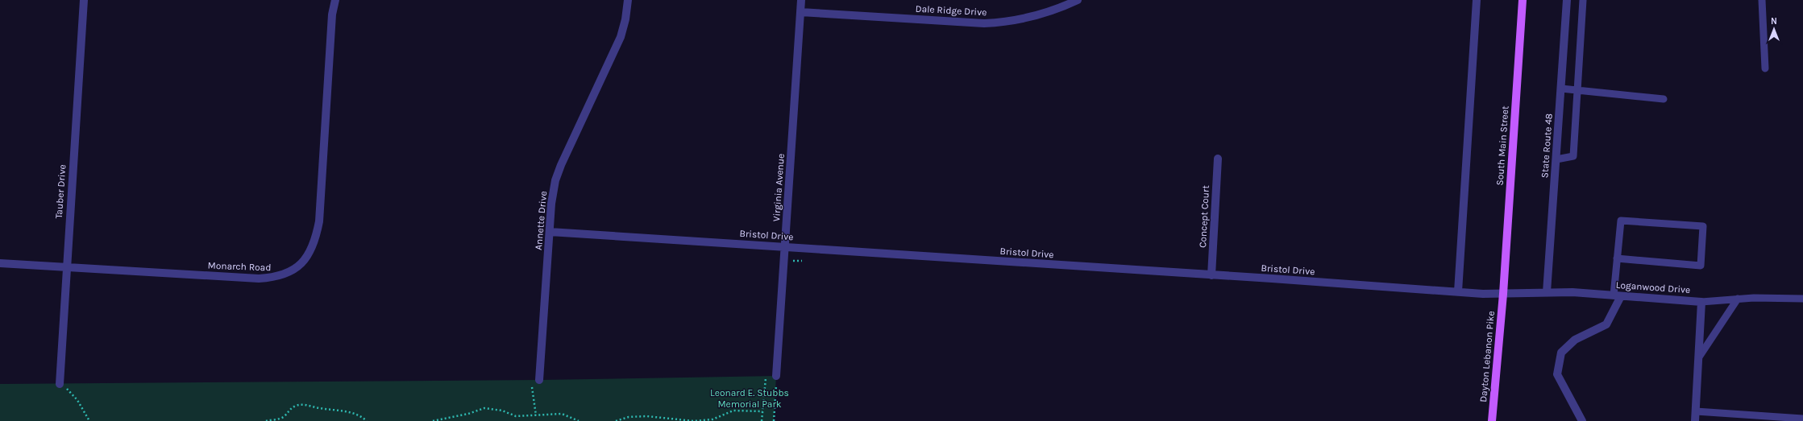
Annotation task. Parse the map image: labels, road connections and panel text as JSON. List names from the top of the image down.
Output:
{
  "streets": {
    "main road": ["South Main Street", "Dayton Lebanon Pike"],
    "street": [
      "Dale Ridge Drive",
      "State Route 48",
      "Virginia Avenue",
      "Tauber Drive",
      "Concept Court",
      "Annette Drive",
      "Bristol Drive",
      "Monarch Road",
      "Loganwood Drive"
    ]
  },
  "crossings": [
    ["Dale Ridge Drive", "Virginia Avenue"],
    ["South Main Street", "Bristol Drive"],
    ["South Main Street", "Loganwood Drive"],
    ["South Main Street", "Dayton Lebanon Pike"],
    ["State Route 48", "Loganwood Drive"],
    ["Virginia Avenue", "Bristol Drive"],
    ["Tauber Drive", "Monarch Road"],
    ["Concept Court", "Bristol Drive"],
    ["Annette Drive", "Bristol Drive"],
    ["Bristol Drive", "Loganwood Drive"],
    ["Bristol Drive", "Dayton Lebanon Pike"],
    ["Loganwood Drive", "Dayton Lebanon Pike"]
  ],
  "parks": ["Leonard E. Stubbs Memorial Park"],
  "north": "top"
}
